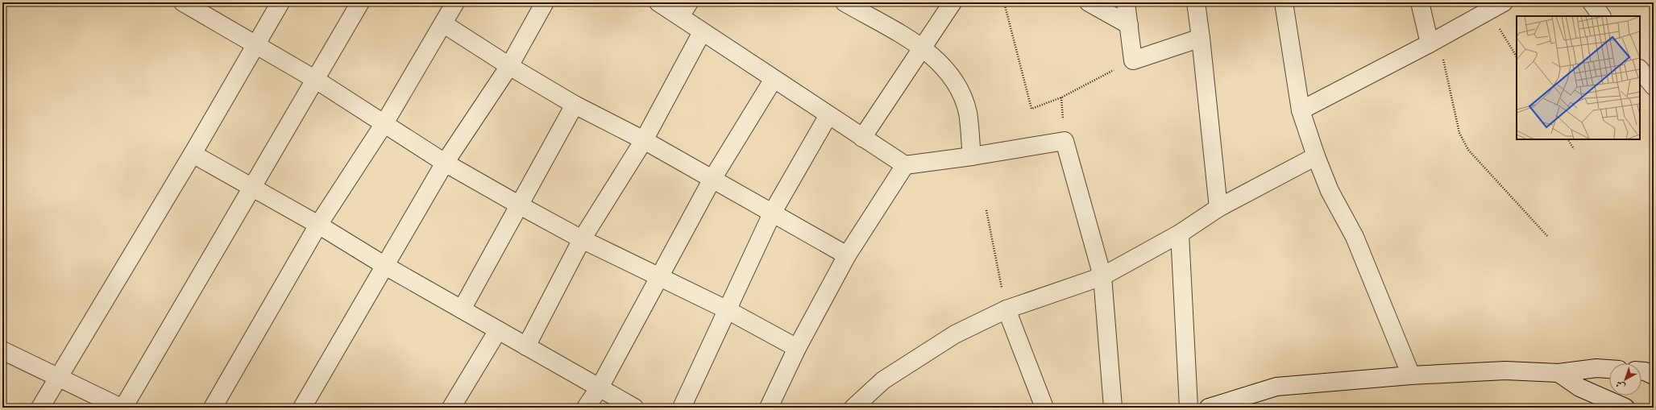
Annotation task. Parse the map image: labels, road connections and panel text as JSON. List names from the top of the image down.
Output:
{
  "north": "bottom left"
}
